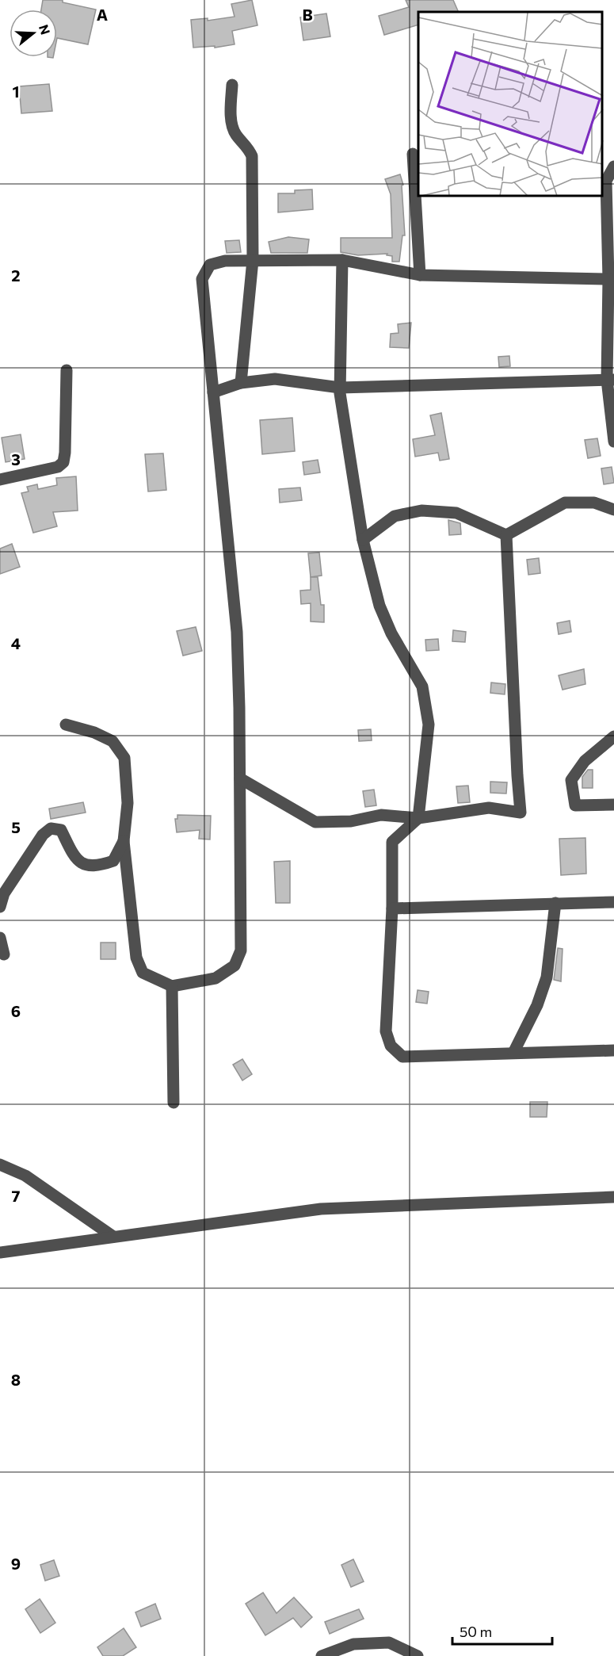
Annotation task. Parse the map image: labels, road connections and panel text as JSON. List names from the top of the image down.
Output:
{
  "scale_bar": "50 m",
  "north": "right",
  "grid": {
    "columns": ["A", "B"],
    "rows": [
      "1",
      "2",
      "3",
      "4",
      "5",
      "6",
      "7",
      "8",
      "9"
    ]
  }
}
